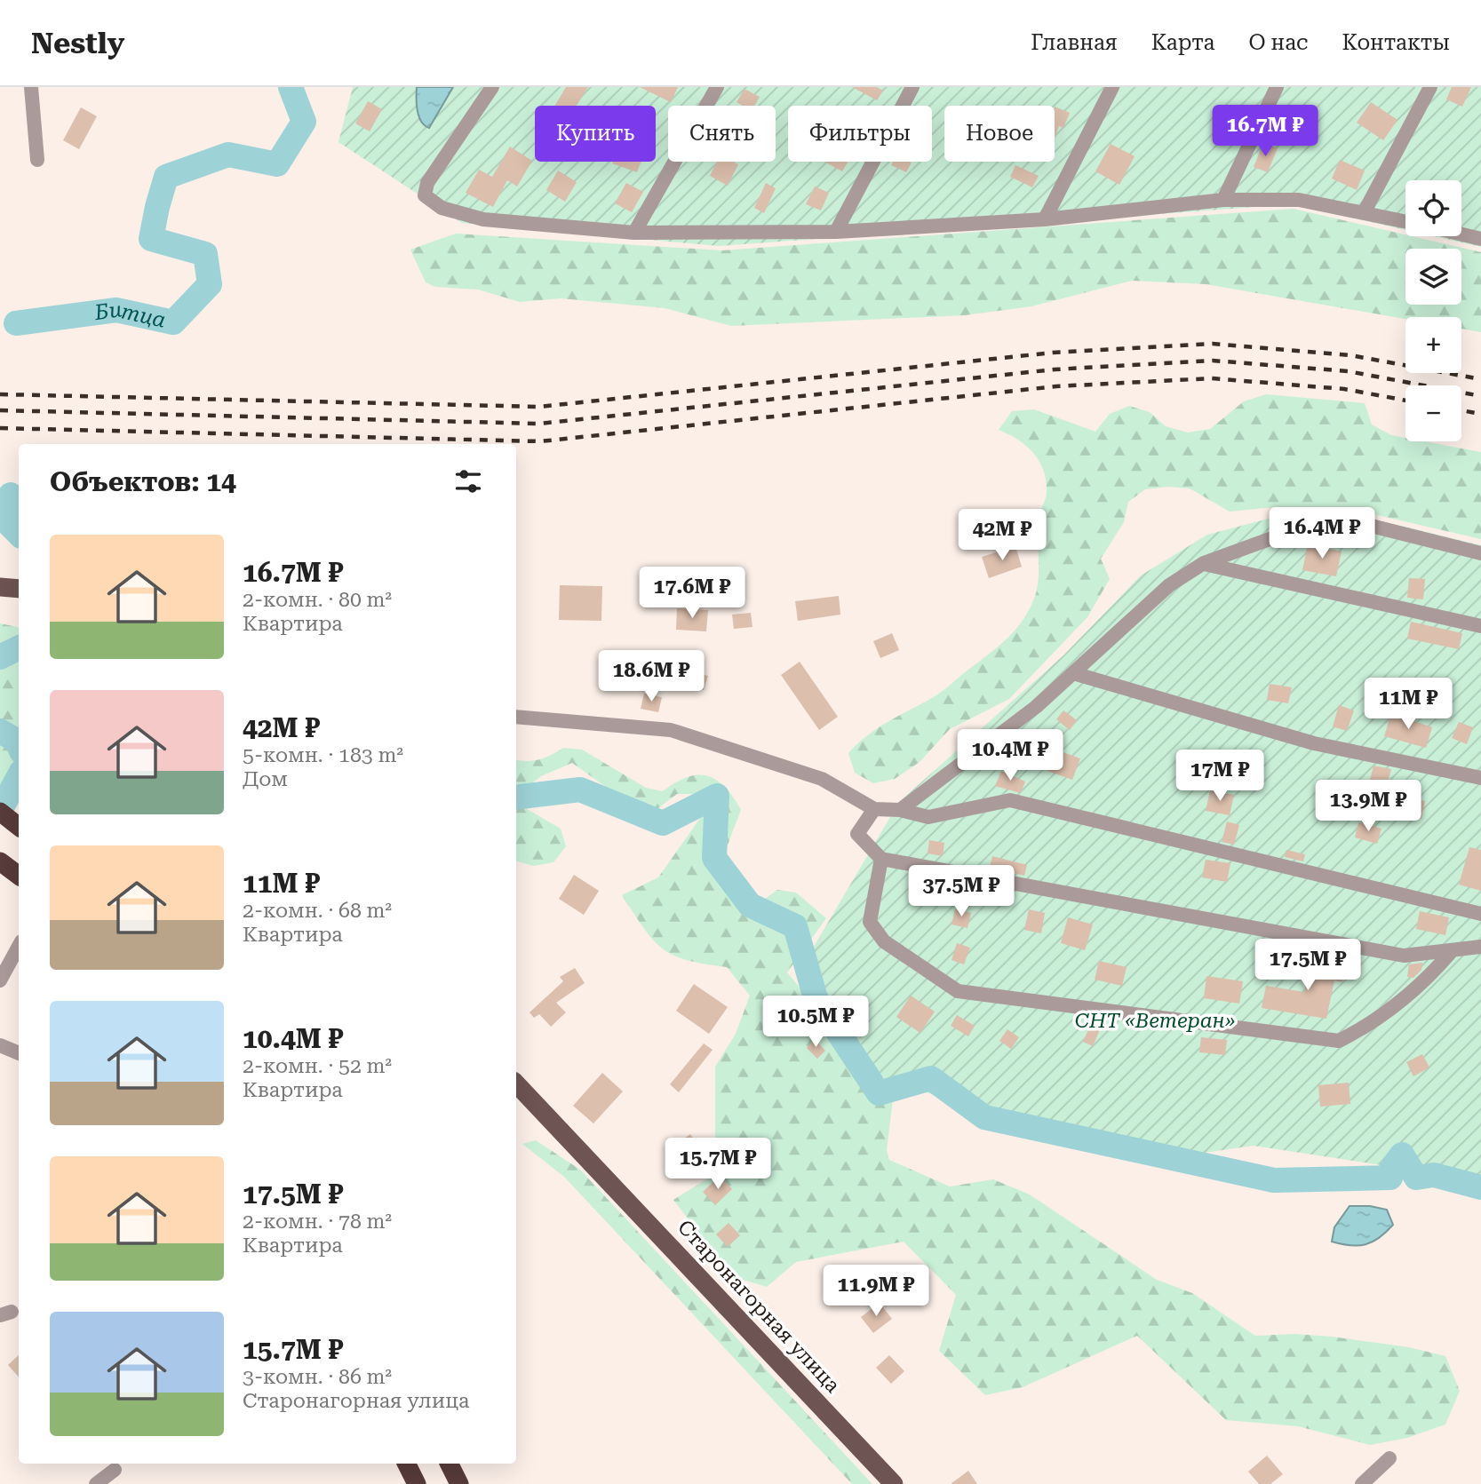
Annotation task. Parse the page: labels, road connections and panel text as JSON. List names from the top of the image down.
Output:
{
  "streets": {
    "main road": ["Старонагорная улица"]
  },
  "water": ["Битца"],
  "parks": ["СНТ «Ветеран»"],
  "page": {
    "header": "Nestly",
    "nav": [
      "Главная",
      "Карта",
      "О нас",
      "Контакты"
    ],
    "price": [
      "16.7M ₽",
      "16.4M ₽",
      "42M ₽",
      "17.6M ₽",
      "18.6M ₽",
      "11M ₽",
      "10.4M ₽",
      "17M ₽",
      "13.9M ₽",
      "37.5M ₽",
      "17.5M ₽",
      "10.5M ₽",
      "15.7M ₽",
      "11.9M ₽"
    ],
    "chip": [
      "Купить",
      "Снять",
      "Фильтры",
      "Новое"
    ],
    "map_buttons": ["+", "−"],
    "heading": "Объектов: 14",
    "list": [
      {
        "name": "16.7M ₽",
        "note": "2-комн. · 80 m² · Квартира"
      },
      {
        "name": "42M ₽",
        "note": "5-комн. · 183 m² · Дом"
      },
      {
        "name": "11M ₽",
        "note": "2-комн. · 68 m² · Квартира"
      },
      {
        "name": "10.4M ₽",
        "note": "2-комн. · 52 m² · Квартира"
      },
      {
        "name": "17.5M ₽",
        "note": "2-комн. · 78 m² · Квартира"
      },
      {
        "name": "15.7M ₽",
        "note": "3-комн. · 86 m² · Старонагорная улица"
      }
    ]
  }
}
